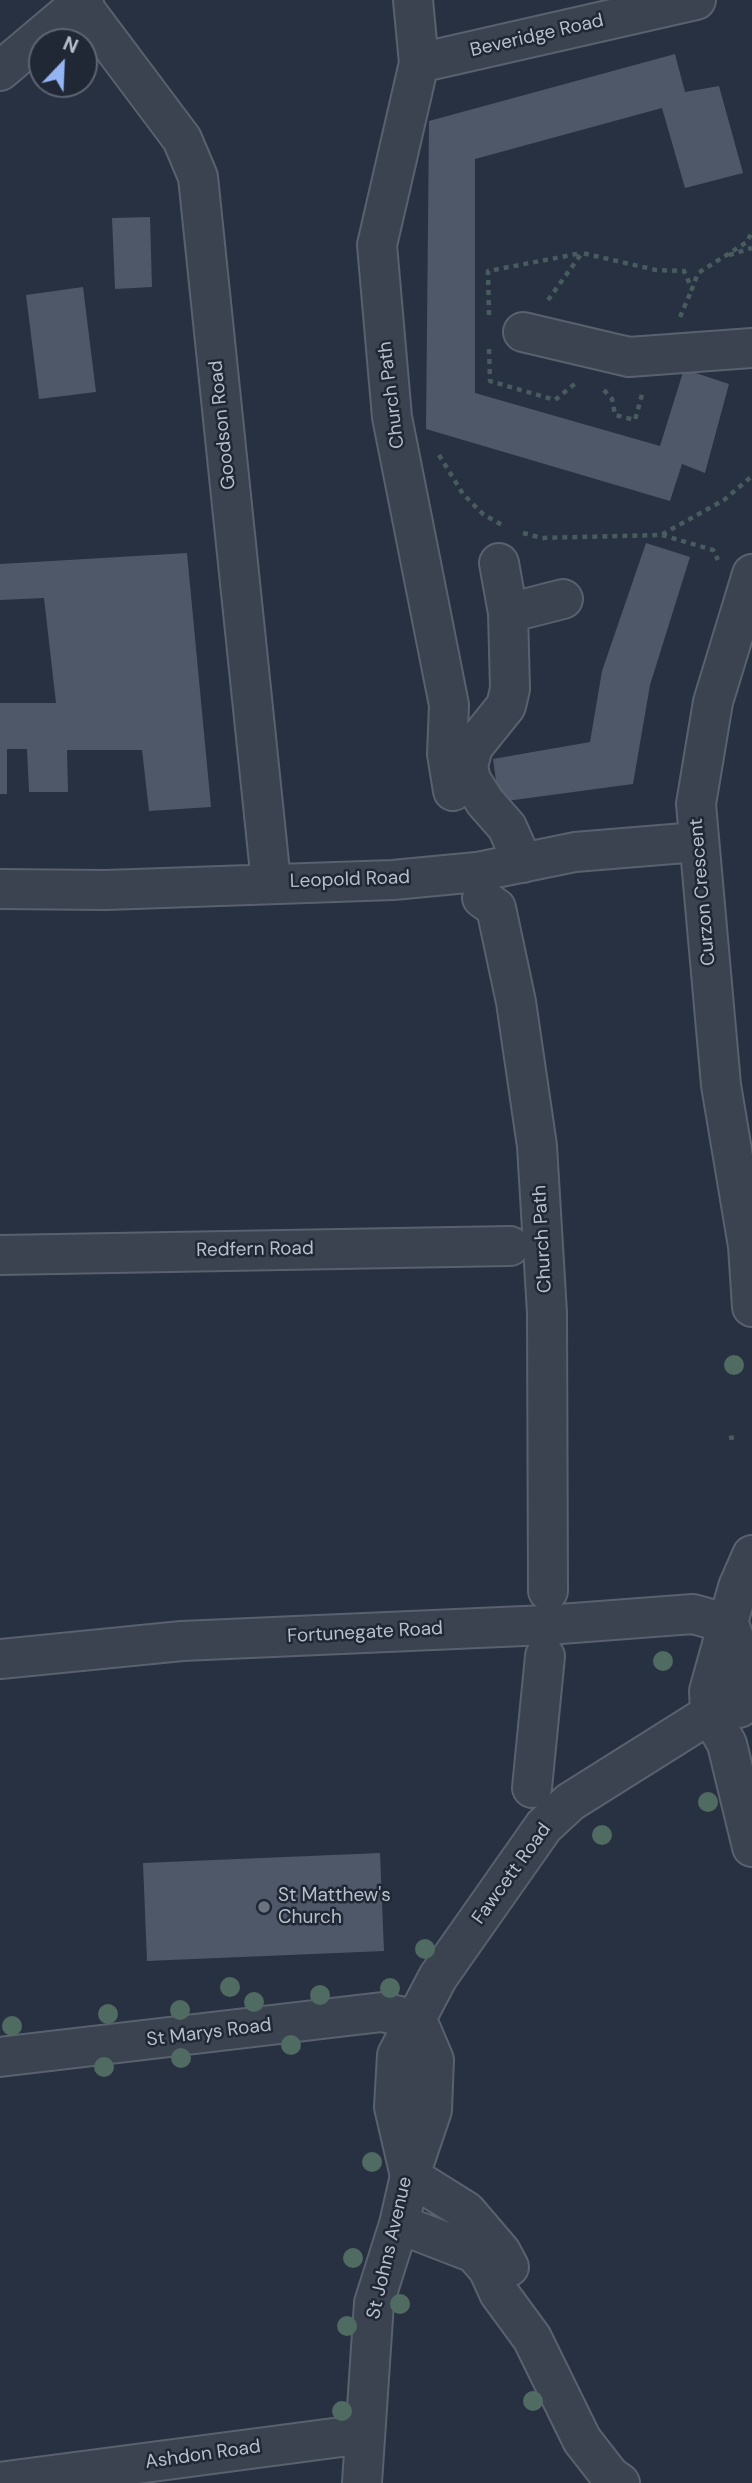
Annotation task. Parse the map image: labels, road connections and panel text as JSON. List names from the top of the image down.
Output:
{
  "streets": {
    "street": [
      "Beveridge Road",
      "Church Path",
      "Goodson Road",
      "Leopold Road",
      "Curzon Crescent",
      "Redfern Road",
      "Fortunegate Road",
      "Fawcett Road",
      "St Marys Road",
      "St Johns Avenue",
      "Ashdon Road"
    ]
  },
  "crossings": [
    ["Beveridge Road", "Church Path"],
    ["Goodson Road", "Leopold Road"],
    ["Leopold Road", "Curzon Crescent"],
    ["Fortunegate Road", "Fawcett Road"],
    ["Fawcett Road", "St Marys Road"],
    ["Fawcett Road", "St Johns Avenue"],
    ["St Marys Road", "St Johns Avenue"],
    ["St Johns Avenue", "Ashdon Road"]
  ],
  "places": ["St Matthew's Church"],
  "north": "top right"
}
